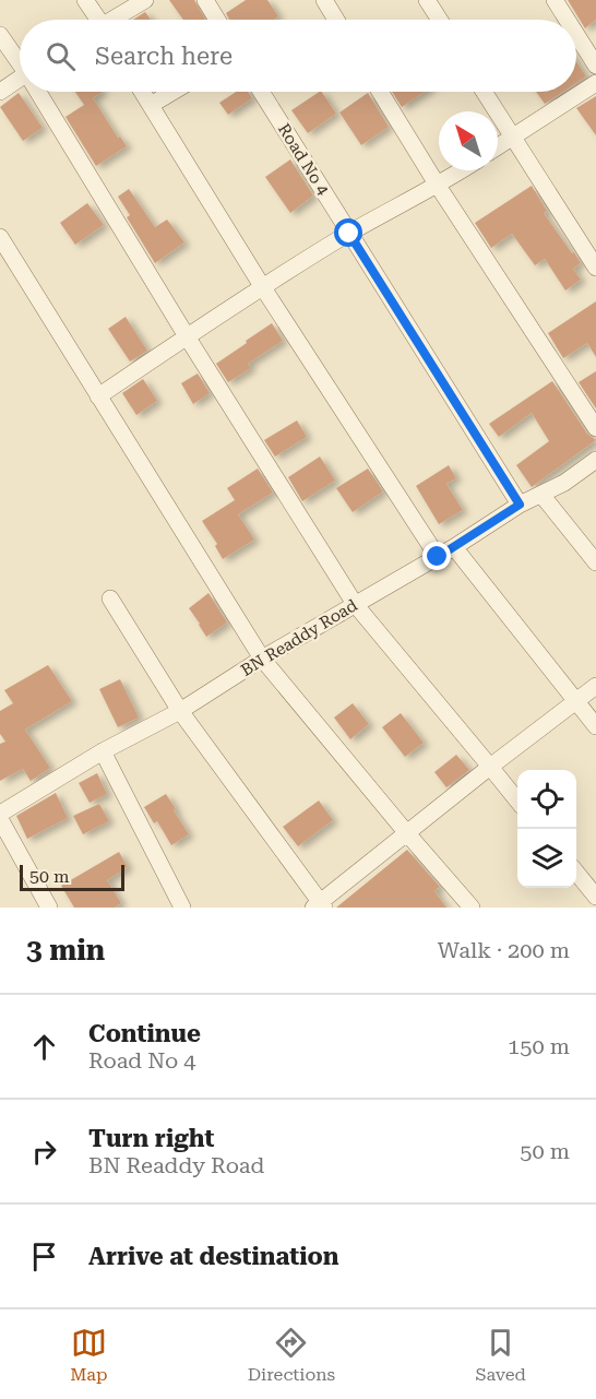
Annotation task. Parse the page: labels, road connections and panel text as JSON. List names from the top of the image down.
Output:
{
  "streets": {
    "street": ["Road No 4", "BN Readdy Road"]
  },
  "crossings": [
    ["Road No 4", "BN Readdy Road"]
  ],
  "scale_bar": "50 m",
  "north": "top left",
  "page": {
    "search": "Search here",
    "scale": "50 m",
    "heading": ["3 min", "Walk · 200 m"],
    "list": [
      ["Continue", "Road No 4", "150 m"],
      ["Turn right", "BN Readdy Road", "50 m"],
      "Arrive at destination"
    ],
    "nav": ["Map", "Directions", "Saved"]
  }
}
